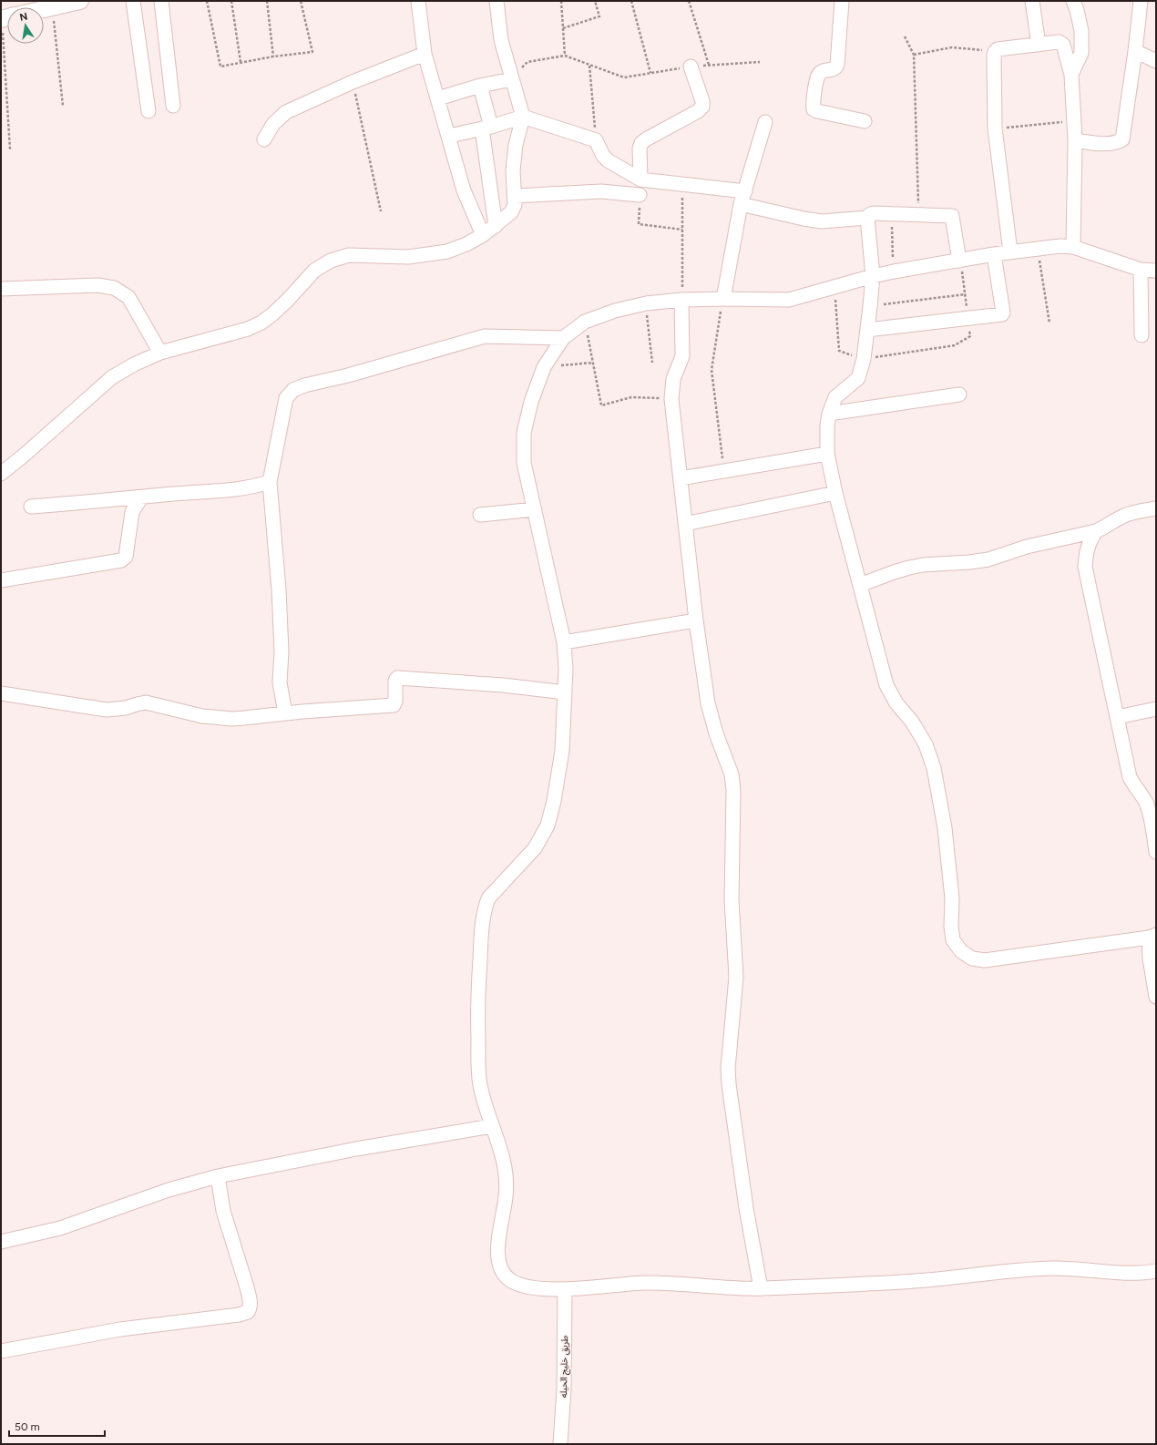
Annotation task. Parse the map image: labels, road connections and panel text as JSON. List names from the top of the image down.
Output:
{
  "streets": {
    "street": ["طريق خليج الحيله"]
  },
  "scale_bar": "50 m",
  "north": "top"
}
